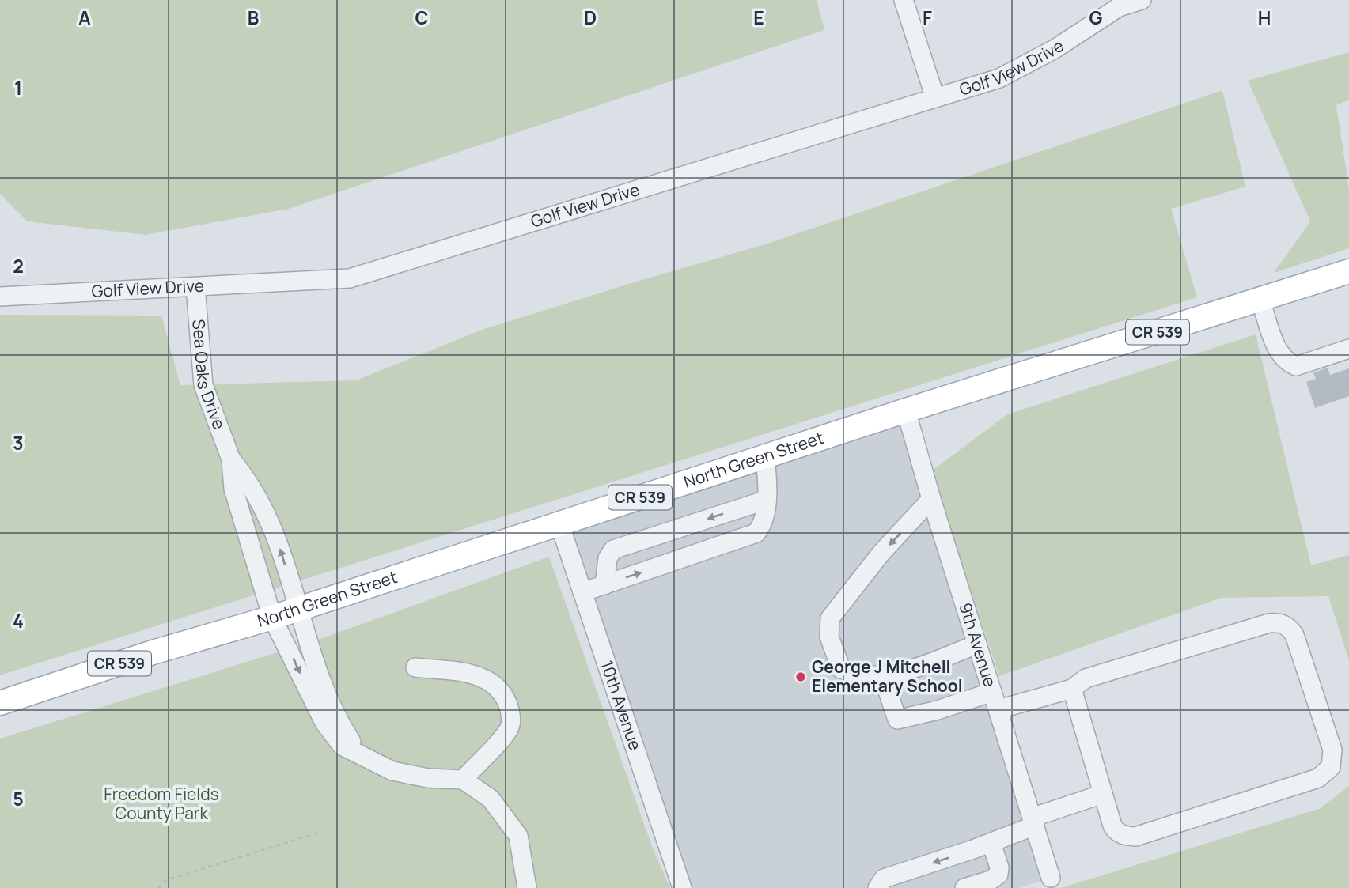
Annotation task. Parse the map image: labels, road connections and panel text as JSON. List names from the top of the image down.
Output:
{
  "streets": {
    "main road": ["CR 539", "North Green Street"],
    "street": [
      "Golf View Drive",
      "Sea Oaks Drive",
      "9th Avenue",
      "10th Avenue"
    ]
  },
  "crossings": [
    ["Golf View Drive", "Sea Oaks Drive"],
    ["Sea Oaks Drive", "North Green Street"],
    ["North Green Street", "9th Avenue"],
    ["North Green Street", "10th Avenue"]
  ],
  "parks": ["Freedom Fields County Park"],
  "places": ["George J Mitchell Elementary School"],
  "grid": {
    "columns": [
      "A",
      "B",
      "C",
      "D",
      "E",
      "F",
      "G",
      "H"
    ],
    "rows": [
      "1",
      "2",
      "3",
      "4",
      "5"
    ]
  }
}
